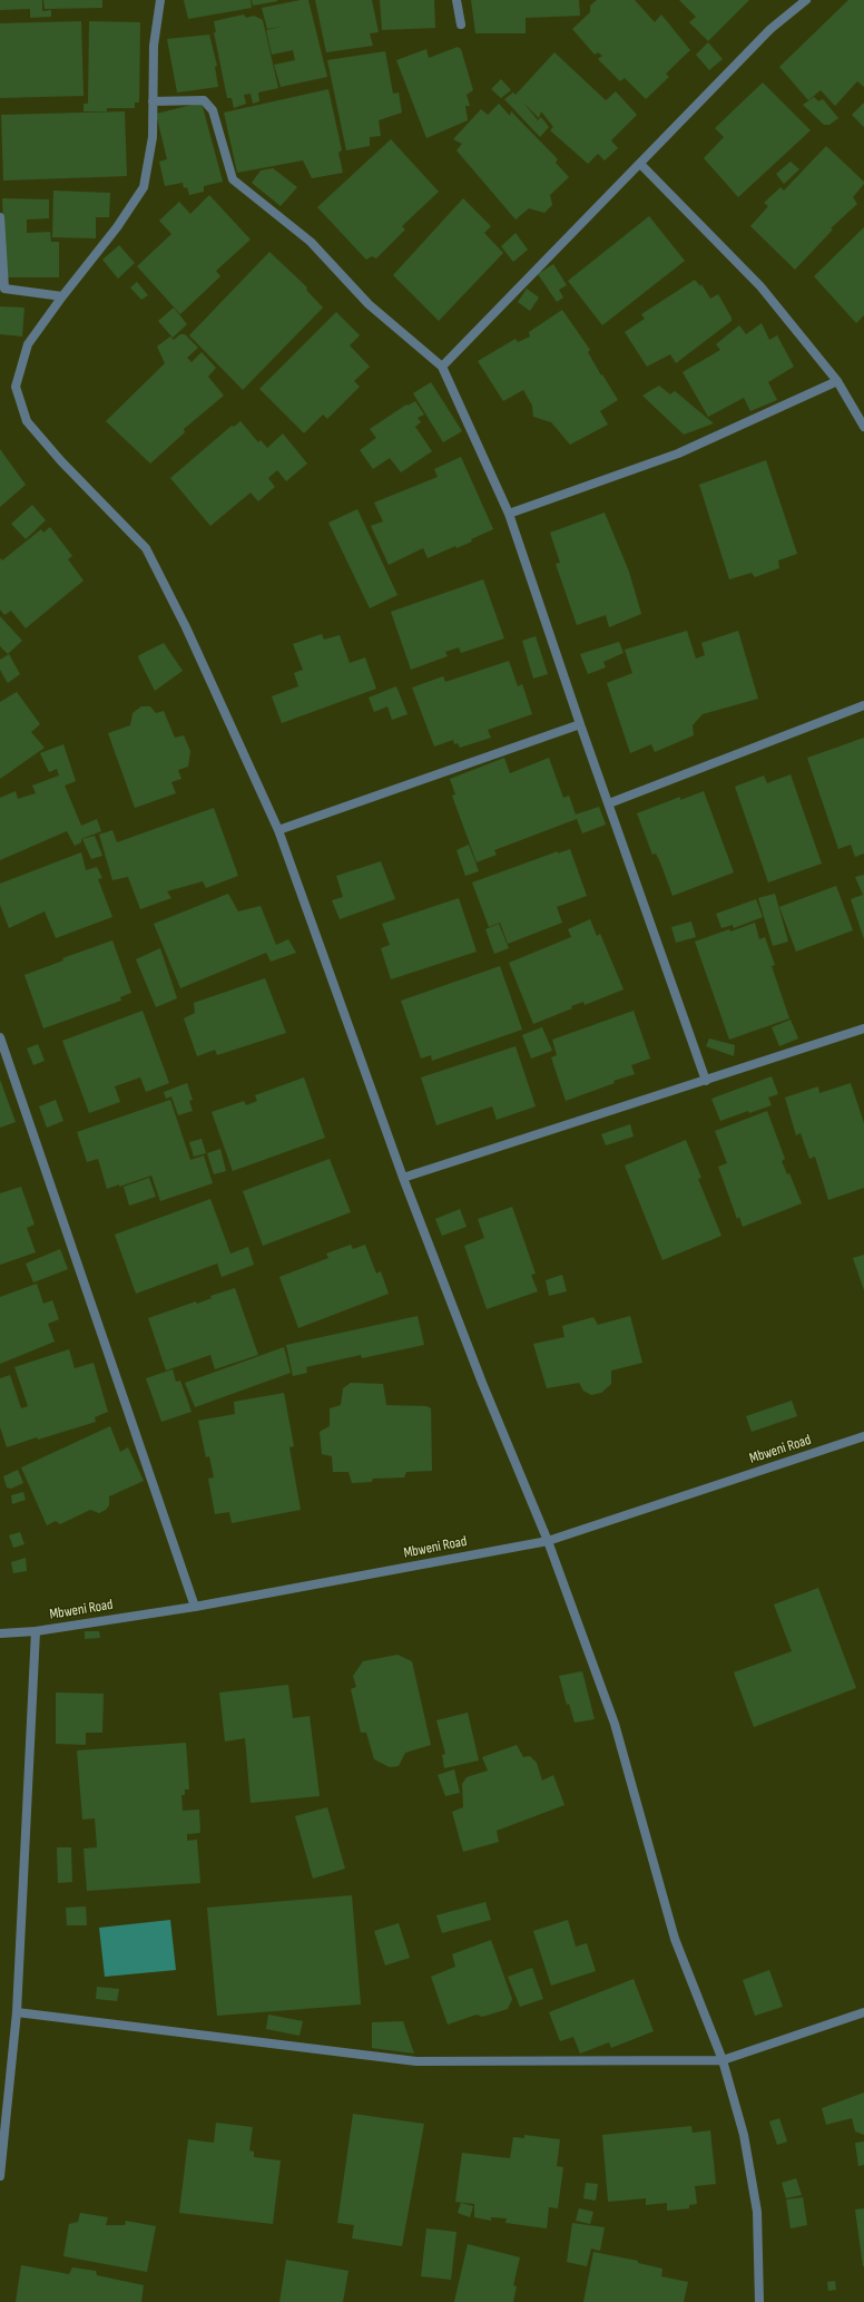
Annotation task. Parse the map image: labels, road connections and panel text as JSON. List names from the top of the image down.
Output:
{
  "streets": {
    "street": ["Mbweni Road"]
  }
}
